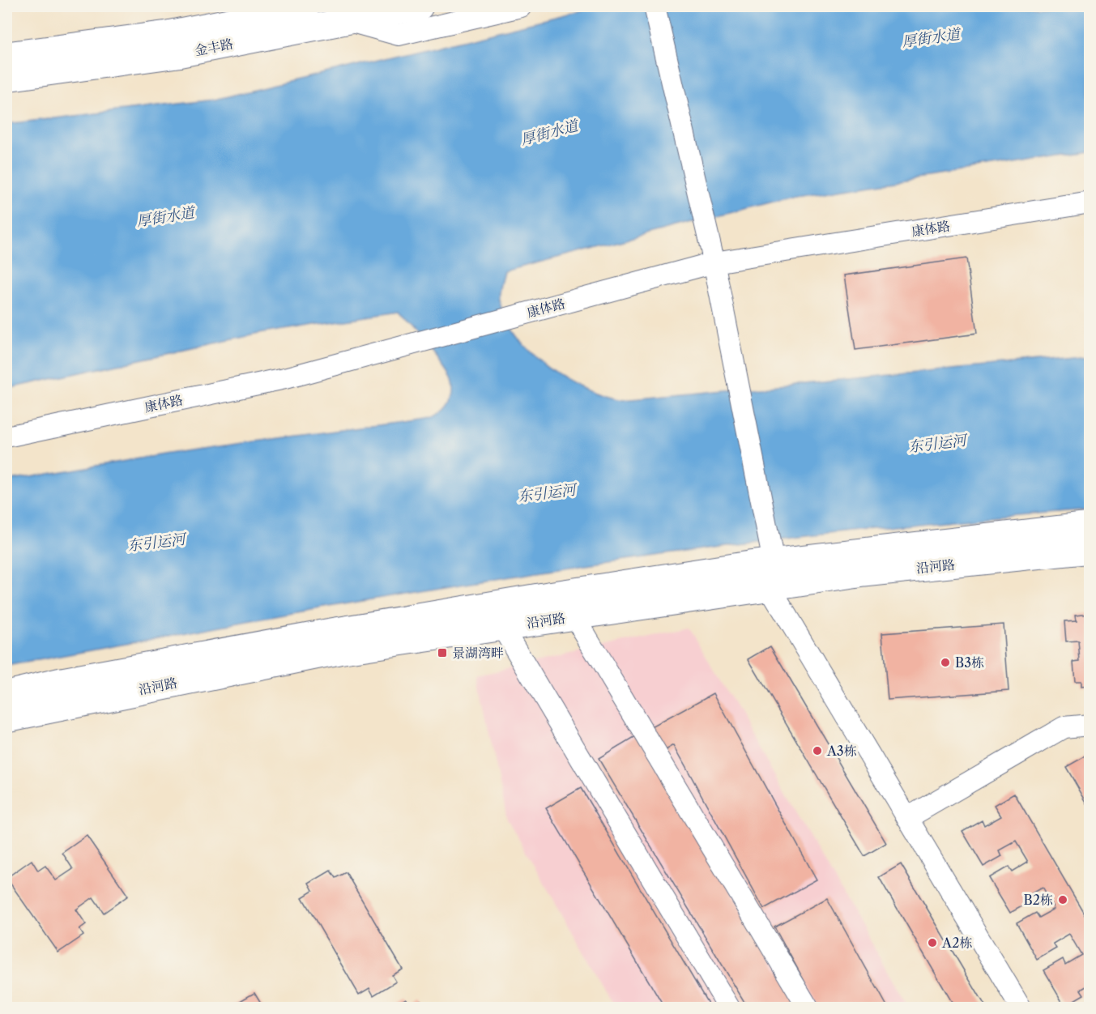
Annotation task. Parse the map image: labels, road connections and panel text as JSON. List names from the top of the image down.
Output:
{
  "streets": {
    "main road": ["金丰路", "沿河路"],
    "street": ["康体路"]
  },
  "water": ["厚街水道", "东引运河"],
  "places": {
    "transit": ["景湖湾畔"],
    "other": [
      "B3栋",
      "A3栋",
      "B2栋",
      "A2栋"
    ]
  }
}
